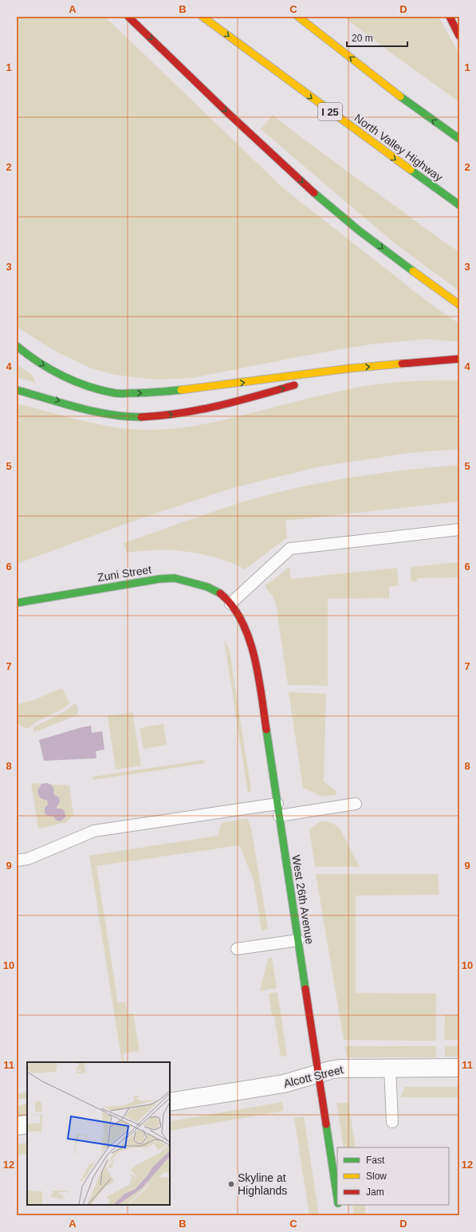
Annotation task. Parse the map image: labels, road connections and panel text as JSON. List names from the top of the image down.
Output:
{
  "streets": {
    "main road": [
      "I 25",
      "North Valley Highway",
      "Zuni Street",
      "West 26th Avenue"
    ],
    "street": ["Alcott Street"]
  },
  "crossings": [
    ["Zuni Street", "West 26th Avenue"],
    ["West 26th Avenue", "Alcott Street"]
  ],
  "places": ["Skyline at Highlands"],
  "legend": ["Fast", "Slow", "Jam"],
  "scale_bar": "20 m",
  "grid": {
    "columns": [
      "A",
      "B",
      "C",
      "D"
    ],
    "rows": [
      "1",
      "2",
      "3",
      "4",
      "5",
      "6",
      "7",
      "8",
      "9",
      "10",
      "11",
      "12"
    ]
  }
}
